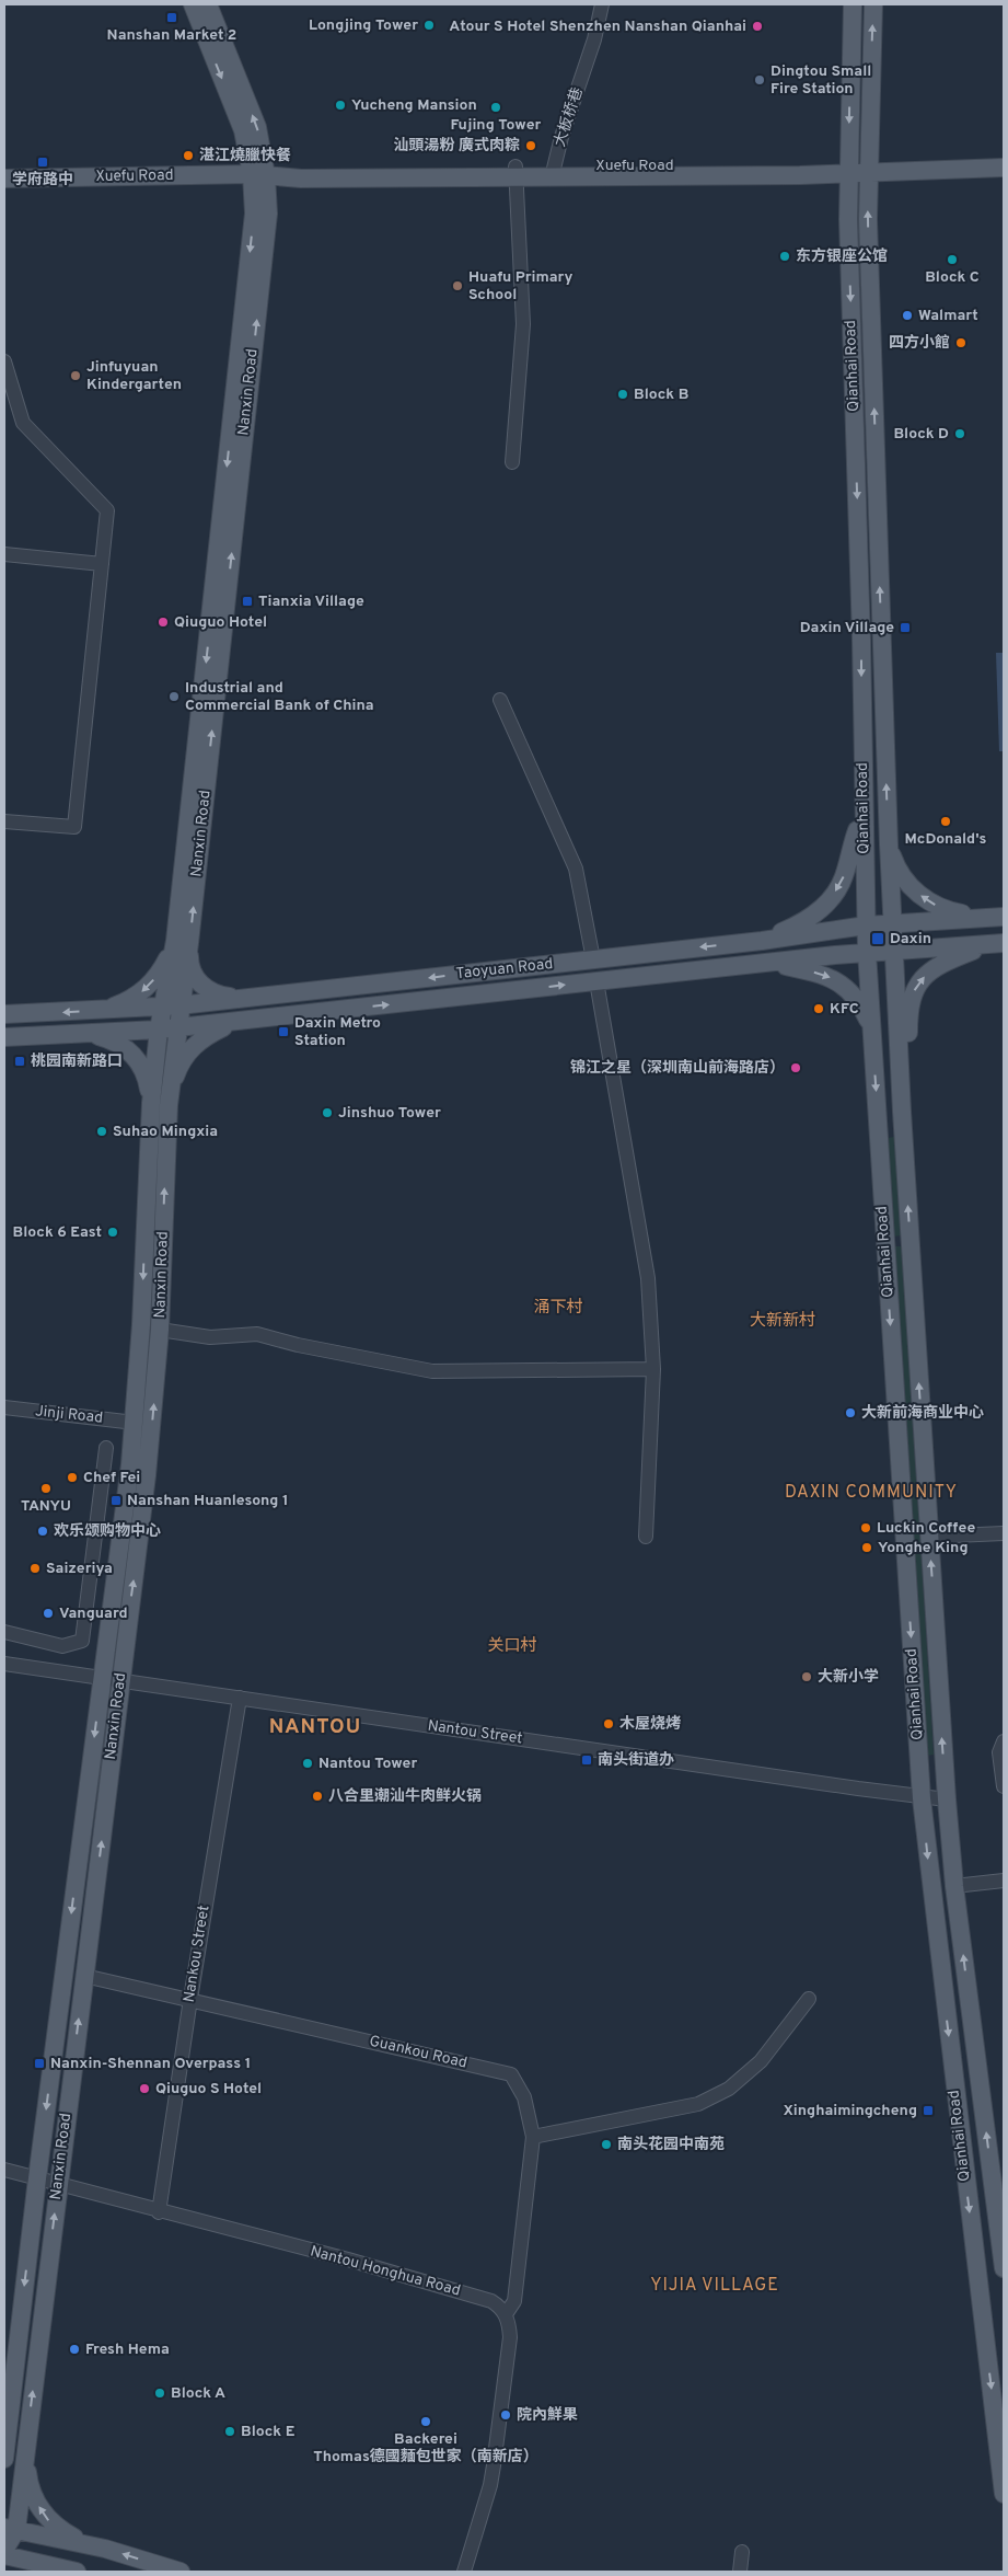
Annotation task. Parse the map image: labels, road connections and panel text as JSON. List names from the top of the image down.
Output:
{
  "streets": {
    "main road": [
      "Xuefu Road",
      "Qianhai Road",
      "Nanxin Road",
      "Taoyuan Road"
    ],
    "street": [
      "大板桥巷",
      "Jinji Road",
      "Nantou Street",
      "Nankou Street",
      "Guankou Road",
      "Nantou Honghua Road"
    ]
  },
  "crossings": [
    ["大板桥巷", "Xuefu Road"],
    ["Xuefu Road", "Qianhai Road"],
    ["Xuefu Road", "Nanxin Road"],
    ["Qianhai Road", "Taoyuan Road"],
    ["Qianhai Road", "Nantou Street"],
    ["Nanxin Road", "Taoyuan Road"],
    ["Nanxin Road", "Jinji Road"],
    ["Nanxin Road", "Nantou Street"],
    ["Nanxin Road", "Guankou Road"],
    ["Nanxin Road", "Nantou Honghua Road"],
    ["Nantou Street", "Nankou Street"],
    ["Nankou Street", "Guankou Road"],
    ["Nankou Street", "Nantou Honghua Road"],
    ["Guankou Road", "Nantou Honghua Road"]
  ],
  "districts": [
    "涌下村",
    "大新新村",
    "DAXIN COMMUNITY",
    "关口村",
    "NANTOU",
    "YIJIA VILLAGE"
  ],
  "places": {
    "transit": [
      "Nanshan Market 2",
      "学府路中",
      "Tianxia Village",
      "Daxin Village",
      "Daxin",
      "Daxin Metro Station",
      "桃园南新路口",
      "Nanshan Huanlesong 1",
      "南头街道办",
      "Nanxin-Shennan Overpass 1",
      "Xinghaimingcheng"
    ],
    "other": [
      "Longjing Tower",
      "Atour S Hotel Shenzhen Nanshan Qianhai",
      "Dingtou Small Fire Station",
      "Yucheng Mansion",
      "Fujing Tower",
      "汕頭湯粉 廣式肉粽",
      "湛江燒臘快餐",
      "东方银座公馆",
      "Block C",
      "Huafu Primary School",
      "Walmart",
      "四方小館",
      "Jinfuyuan Kindergarten",
      "Block B",
      "Block D",
      "Qiuguo Hotel",
      "Industrial and Commercial Bank of China",
      "McDonald's",
      "KFC",
      "锦江之星（深圳南山前海路店）",
      "Jinshuo Tower",
      "Suhao Mingxia",
      "Block 6 East",
      "大新前海商业中心",
      "Chef Fei",
      "TANYU",
      "Luckin Coffee",
      "欢乐颂购物中心",
      "Yonghe King",
      "Saizeriya",
      "Vanguard",
      "大新小学",
      "木屋烧烤",
      "Nantou Tower",
      "八合里·潮汕牛肉鲜火锅",
      "Qiuguo S Hotel",
      "南头花园中南苑",
      "Fresh Hema",
      "Block A",
      "院內鮮果",
      "Backerei Thomas德國麵包世家（南新店）",
      "Block E"
    ]
  }
}
